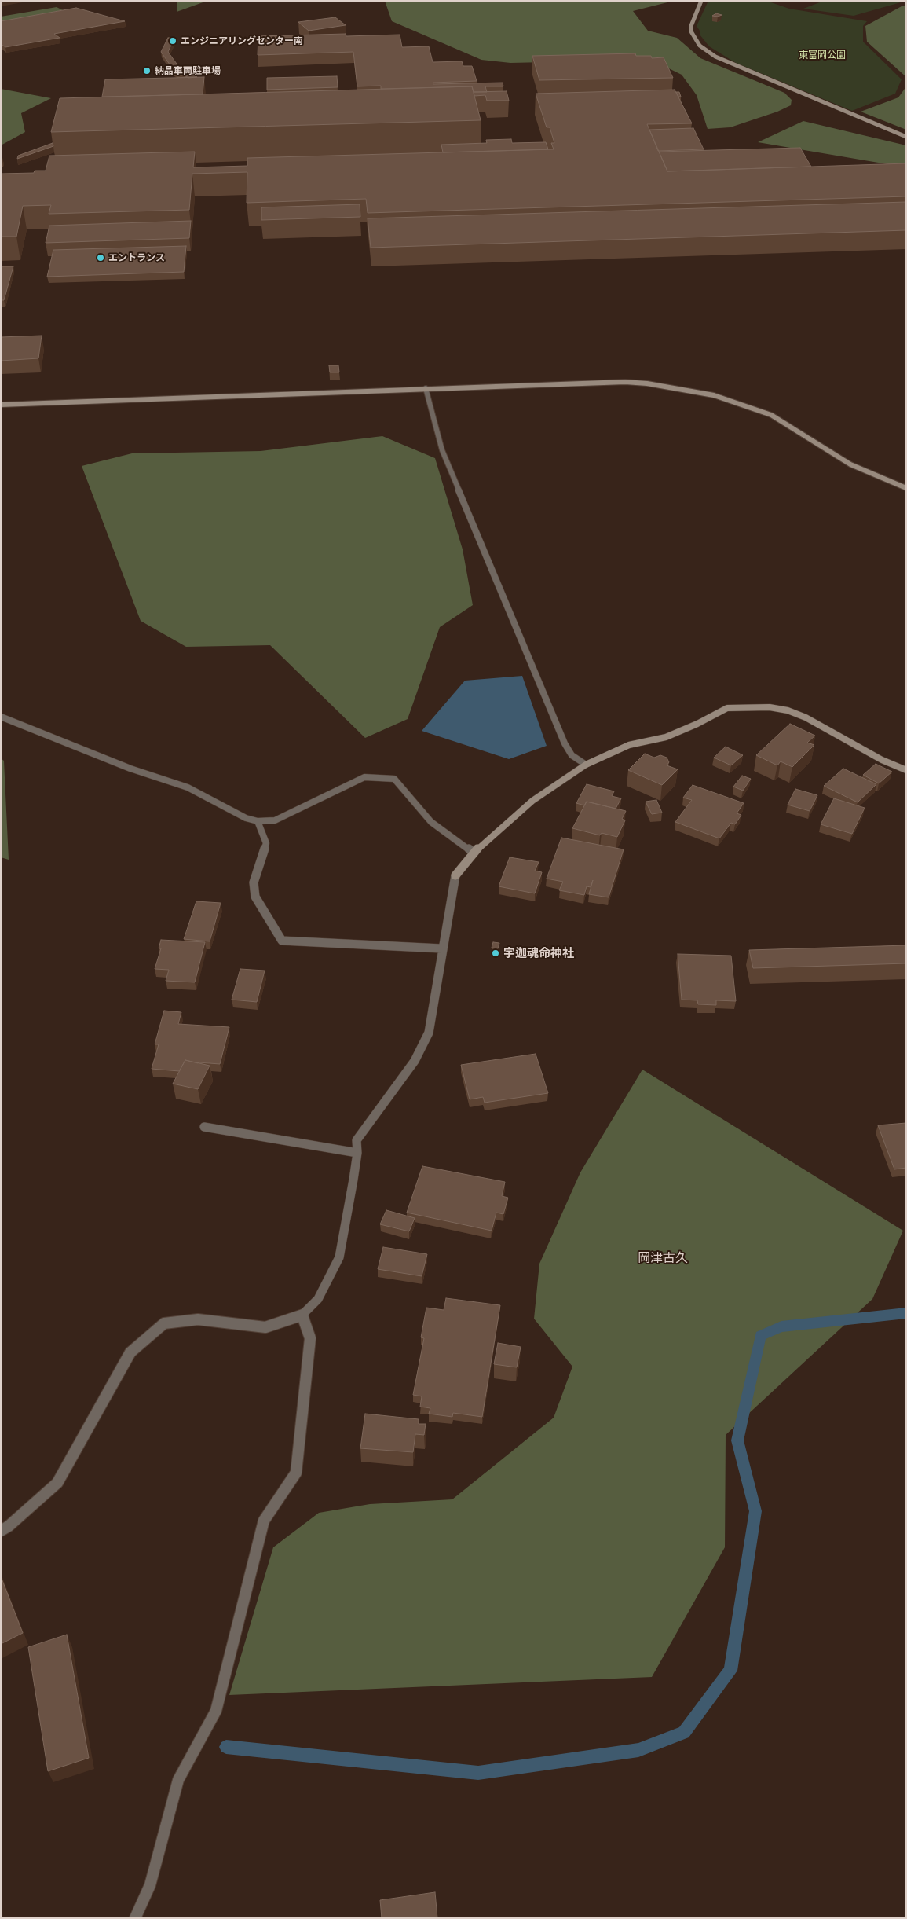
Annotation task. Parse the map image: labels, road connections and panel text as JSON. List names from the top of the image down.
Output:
{
  "districts": ["岡津古久"],
  "parks": ["東富岡公園"],
  "places": [
    "エンジニアリングセンター南",
    "納品車両駐車場",
    "エントランス",
    "宇迦魂命神社"
  ]
}
